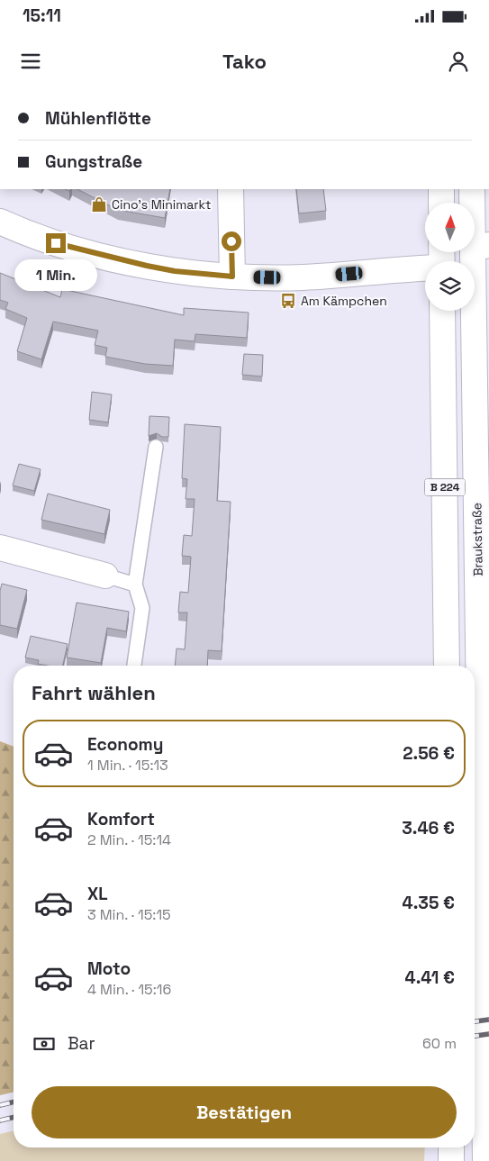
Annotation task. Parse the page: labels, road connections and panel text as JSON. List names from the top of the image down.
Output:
{
  "streets": {
    "main road": ["B 224", "Braukstraße"]
  },
  "places": {
    "shop": ["Cino's Minimarkt"],
    "bus stop": ["Am Kämpchen"]
  },
  "north": "top",
  "page": {
    "status": "15:11",
    "header": "Tako",
    "banner": ["Mühlenflötte", "Gungstraße"],
    "bubble": "1 Min.",
    "heading": "Fahrt wählen",
    "list": [
      {
        "name": "Economy",
        "note": "1 Min. · 15:13",
        "value": "2.56 €"
      },
      {
        "name": "Komfort",
        "note": "2 Min. · 15:14",
        "value": "3.46 €"
      },
      {
        "name": "XL",
        "note": "3 Min. · 15:15",
        "value": "4.35 €"
      },
      {
        "name": "Moto",
        "note": "4 Min. · 15:16",
        "value": "4.41 €"
      }
    ],
    "pay": ["Bar", "60 m"],
    "buttons": "Bestätigen"
  }
}
